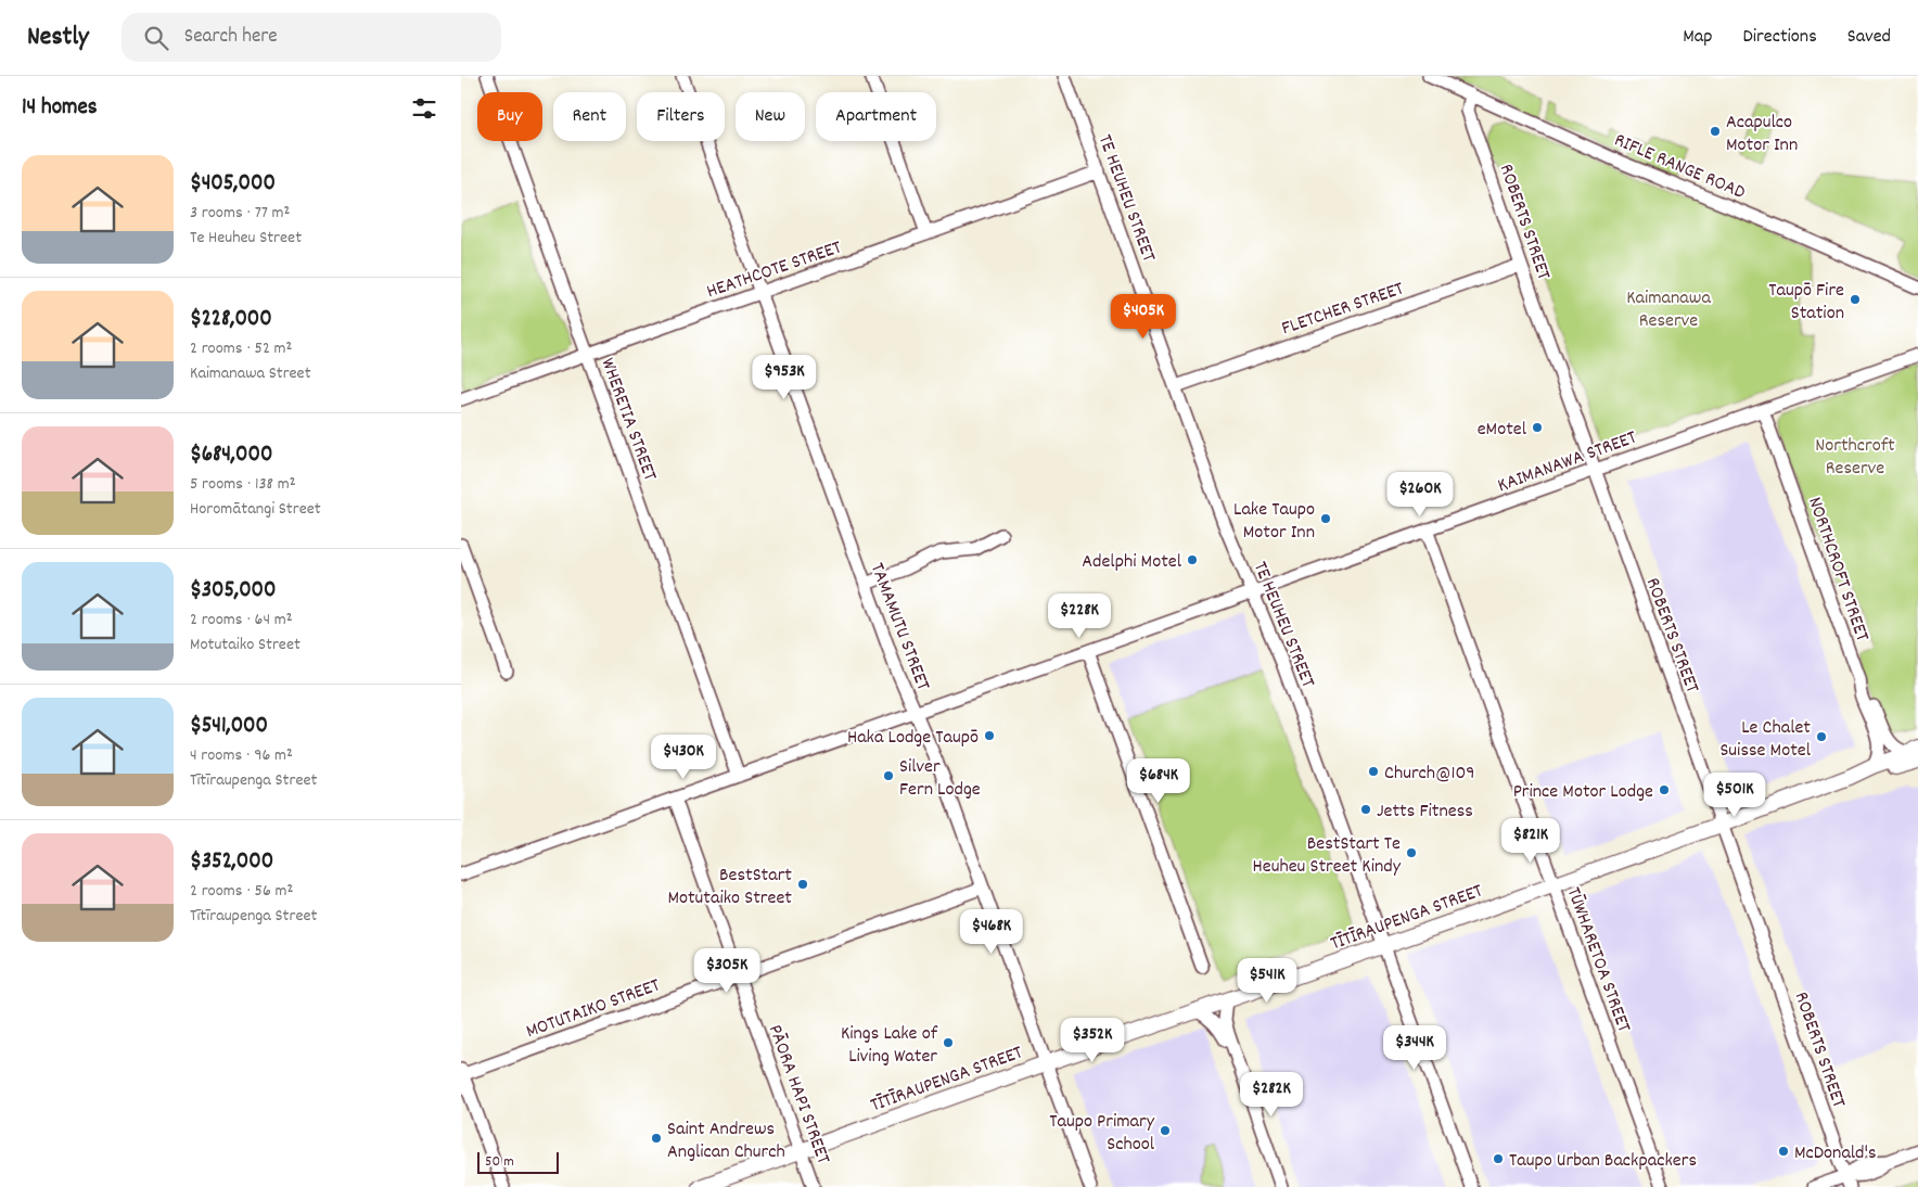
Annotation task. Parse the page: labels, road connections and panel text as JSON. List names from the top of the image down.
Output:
{
  "streets": {
    "main road": ["TĪTĪRAUPENGA STREET"],
    "street": [
      "RIFLE RANGE ROAD",
      "TE HEUHEU STREET",
      "ROBERTS STREET",
      "HEATHCOTE STREET",
      "FLETCHER STREET",
      "WHERETIA STREET",
      "KAIMANAWA STREET",
      "NORTHCROFT STREET",
      "TAMAMUTU STREET",
      "TŪWHARETOA STREET",
      "MOTUTAIKO STREET",
      "PĀORA HAPI STREET"
    ]
  },
  "crossings": [
    ["RIFLE RANGE ROAD", "ROBERTS STREET"],
    ["TE HEUHEU STREET", "HEATHCOTE STREET"],
    ["TE HEUHEU STREET", "FLETCHER STREET"],
    ["TE HEUHEU STREET", "KAIMANAWA STREET"],
    ["TE HEUHEU STREET", "TĪTĪRAUPENGA STREET"],
    ["ROBERTS STREET", "FLETCHER STREET"],
    ["ROBERTS STREET", "KAIMANAWA STREET"],
    ["ROBERTS STREET", "TĪTĪRAUPENGA STREET"],
    ["HEATHCOTE STREET", "WHERETIA STREET"],
    ["HEATHCOTE STREET", "TAMAMUTU STREET"],
    ["WHERETIA STREET", "KAIMANAWA STREET"],
    ["KAIMANAWA STREET", "NORTHCROFT STREET"],
    ["KAIMANAWA STREET", "TAMAMUTU STREET"],
    ["KAIMANAWA STREET", "TŪWHARETOA STREET"],
    ["KAIMANAWA STREET", "PĀORA HAPI STREET"],
    ["NORTHCROFT STREET", "TĪTĪRAUPENGA STREET"],
    ["TAMAMUTU STREET", "TĪTĪRAUPENGA STREET"],
    ["TAMAMUTU STREET", "MOTUTAIKO STREET"],
    ["TĪTĪRAUPENGA STREET", "TŪWHARETOA STREET"],
    ["TĪTĪRAUPENGA STREET", "PĀORA HAPI STREET"],
    ["MOTUTAIKO STREET", "PĀORA HAPI STREET"]
  ],
  "parks": ["Kaimanawa Reserve", "Northcroft Reserve"],
  "places": [
    "Acapulco Motor Inn",
    "Taupō Fire Station",
    "eMotel",
    "Lake Taupo Motor Inn",
    "Adelphi Motel",
    "Haka Lodge Taupō",
    "Le Chalet Suisse Motel",
    "Church@109",
    "Silver Fern Lodge",
    "Prince Motor Lodge",
    "Jetts Fitness",
    "BestStart Te Heuheu Street Kindy",
    "BestStart Motutaiko Street",
    "Kings Lake of Living Water",
    "Taupo Primary School",
    "Saint Andrews Anglican Church",
    "McDonald's",
    "Taupo Urban Backpackers"
  ],
  "scale_bar": "50 m",
  "page": {
    "header": "Nestly",
    "search": "Search here",
    "nav": ["Map", "Directions", "Saved"],
    "heading": "14 homes",
    "chip": [
      "Buy",
      "Rent",
      "Filters",
      "New",
      "Apartment"
    ],
    "list": [
      {
        "name": "$405,000",
        "note": "3 rooms · 77 m² · Te Heuheu Street"
      },
      {
        "name": "$228,000",
        "note": "2 rooms · 52 m² · Kaimanawa Street"
      },
      {
        "name": "$684,000",
        "note": "5 rooms · 138 m² · Horomātangi Street"
      },
      {
        "name": "$305,000",
        "note": "2 rooms · 64 m² · Motutaiko Street"
      },
      {
        "name": "$541,000",
        "note": "4 rooms · 96 m² · Tītīraupenga Street"
      },
      {
        "name": "$352,000",
        "note": "2 rooms · 56 m² · Tītīraupenga Street"
      }
    ],
    "price": [
      "$405K",
      "$953K",
      "$260K",
      "$228K",
      "$430K",
      "$684K",
      "$501K",
      "$821K",
      "$468K",
      "$305K",
      "$541K",
      "$352K",
      "$344K",
      "$282K"
    ],
    "scale": "50 m"
  }
}
